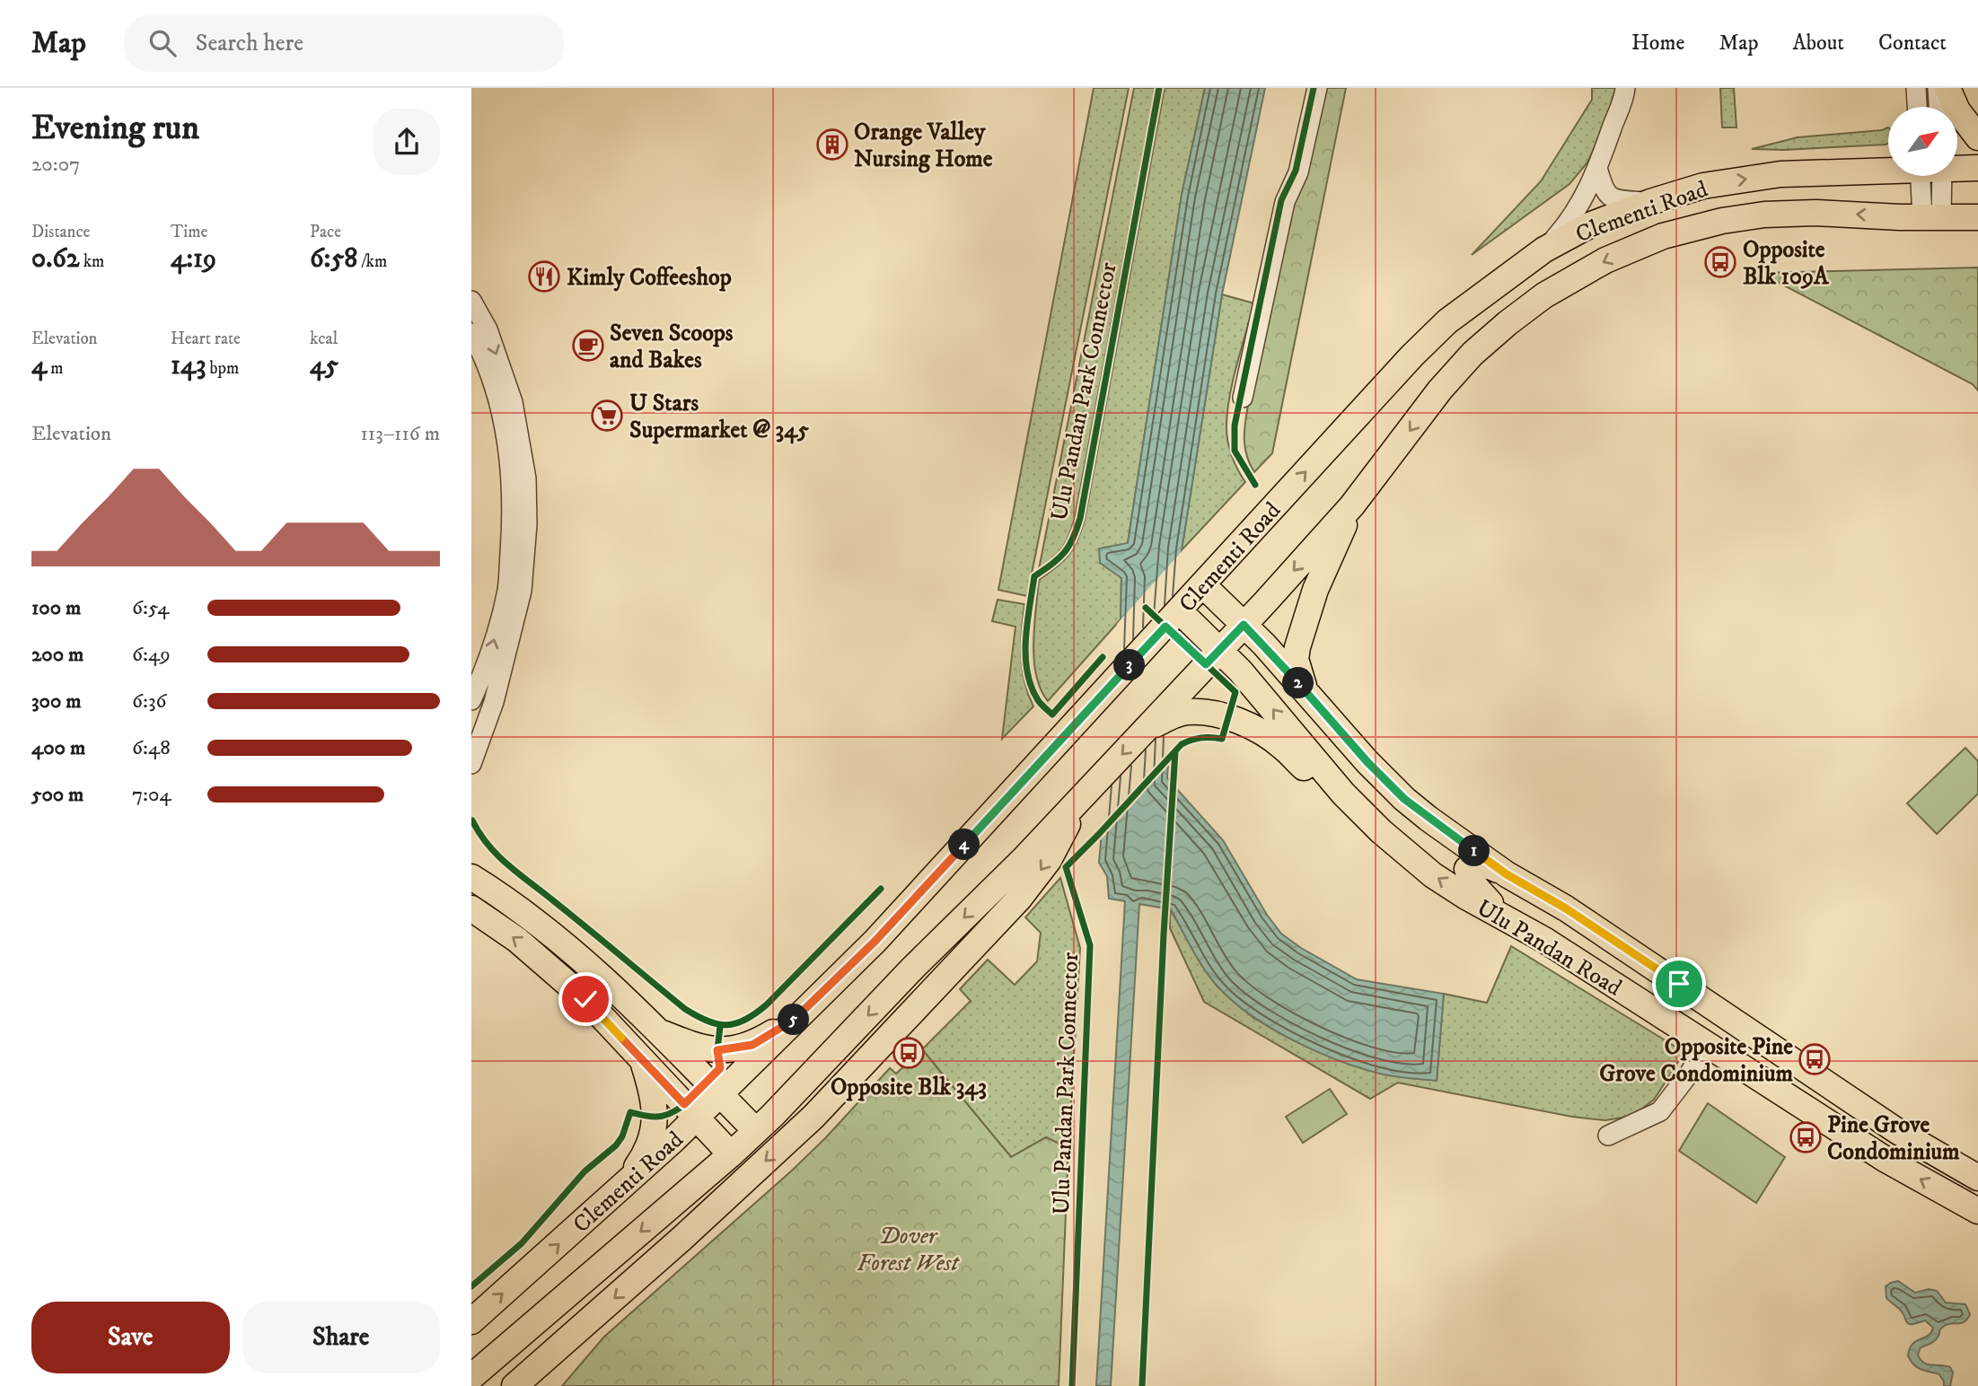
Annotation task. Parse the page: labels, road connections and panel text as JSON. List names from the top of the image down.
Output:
{
  "streets": {
    "main road": ["Clementi Road", "Ulu Pandan Road"],
    "cycle path": ["Ulu Pandan Park Connector"]
  },
  "crossings": [
    ["Clementi Road", "Ulu Pandan Road"]
  ],
  "parks": ["Dover Forest West"],
  "places": {
    "building": ["Orange Valley Nursing Home"],
    "bus stop": [
      "Opposite Blk 109A",
      "Opposite Blk 343",
      "Opposite Pine Grove Condominium",
      "Pine Grove Condominium"
    ],
    "restaurant": ["Kimly Coffeeshop"],
    "cafe": ["Seven Scoops and Bakes"],
    "supermarket": ["U Stars Supermarket @ 345"]
  },
  "north": "top right",
  "page": {
    "header": "Map",
    "search": "Search here",
    "nav": [
      "Home",
      "Map",
      "About",
      "Contact"
    ],
    "heading": ["Evening run", "20:07"],
    "stats": [
      ["Distance", "0.62 km"],
      ["Time", "4:19"],
      ["Pace", "6:58 /km"],
      ["Elevation", "4 m"],
      ["Heart rate", "143 bpm"],
      ["kcal", "45"]
    ],
    "chart": ["Elevation", "113–116 m"],
    "list": [
      {
        "name": "100 m",
        "note": "6:54"
      },
      {
        "name": "200 m",
        "note": "6:49"
      },
      {
        "name": "300 m",
        "note": "6:36"
      },
      {
        "name": "400 m",
        "note": "6:48"
      },
      {
        "name": "500 m",
        "note": "7:04"
      }
    ],
    "pins": [
      "3",
      "2",
      "4",
      "1",
      "5"
    ],
    "buttons": ["Save", "Share"]
  }
}
